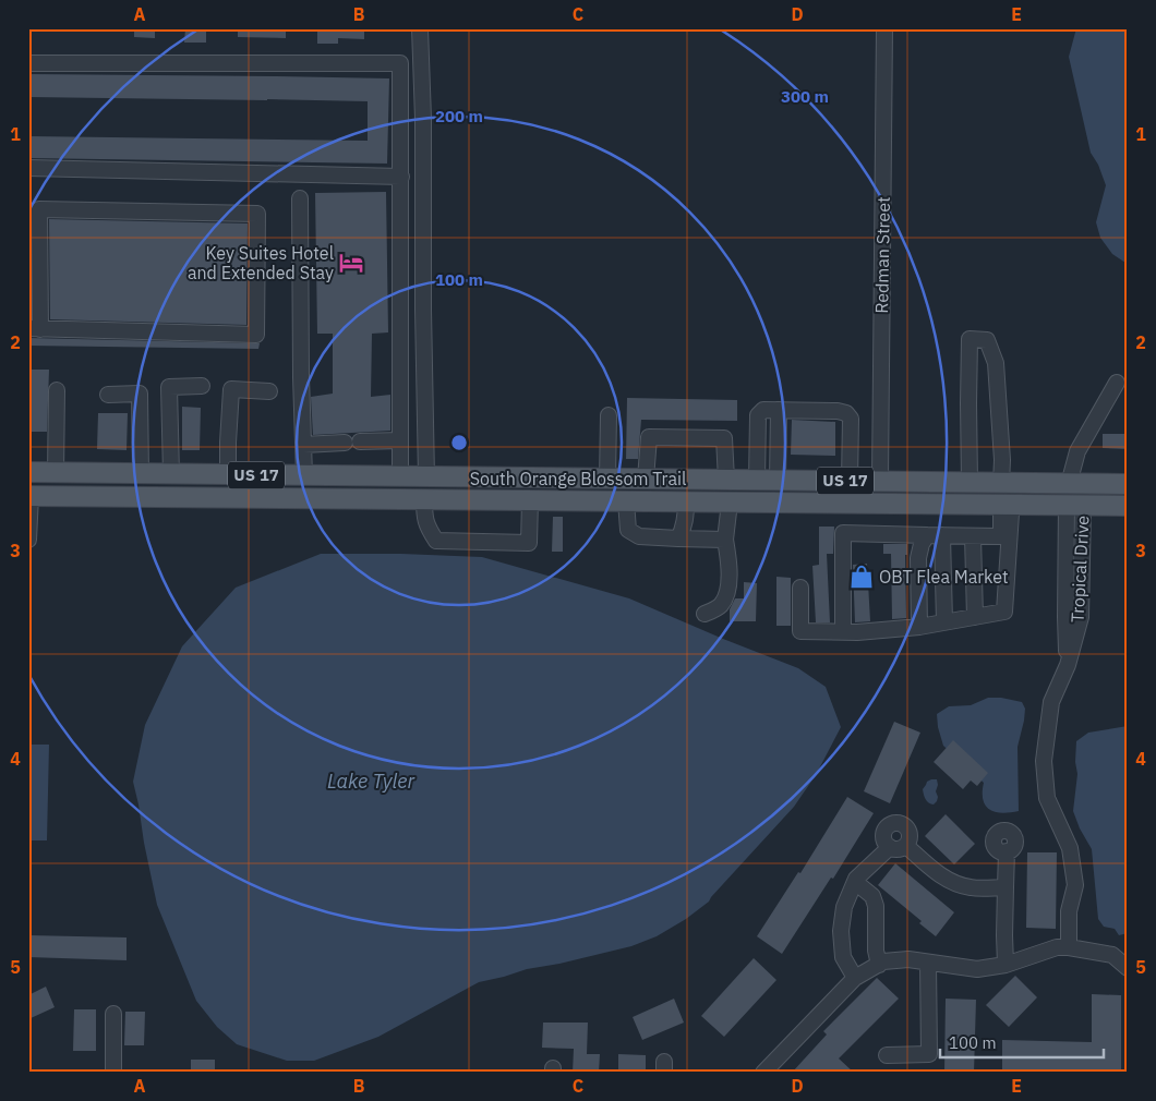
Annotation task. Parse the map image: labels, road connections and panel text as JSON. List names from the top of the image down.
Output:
{
  "streets": {
    "main road": ["US 17", "South Orange Blossom Trail"],
    "street": ["Redman Street", "Tropical Drive"]
  },
  "crossings": [
    ["Redman Street", "South Orange Blossom Trail"],
    ["South Orange Blossom Trail", "Tropical Drive"]
  ],
  "water": ["Lake Tyler"],
  "places": {
    "hotel": ["Key Suites Hotel and Extended Stay"],
    "shop": ["OBT Flea Market"]
  },
  "scale_bar": "100 m",
  "grid": {
    "columns": [
      "A",
      "B",
      "C",
      "D",
      "E"
    ],
    "rows": [
      "1",
      "2",
      "3",
      "4",
      "5"
    ]
  },
  "rings": ["300 m", "200 m", "100 m"]
}
